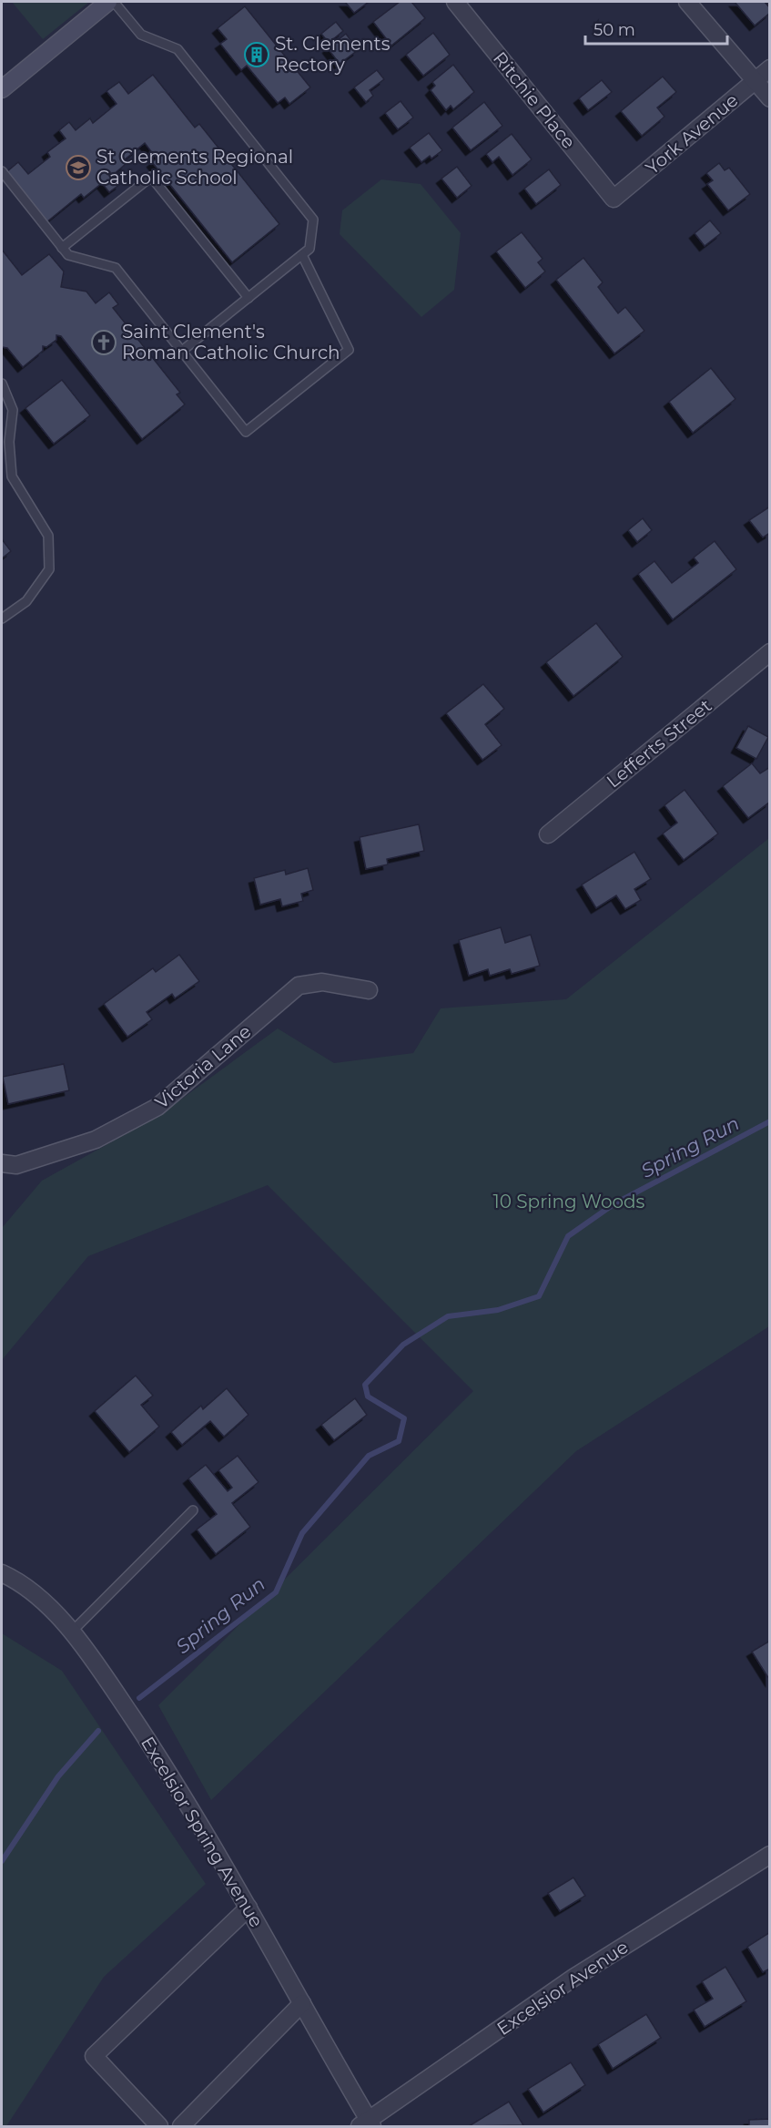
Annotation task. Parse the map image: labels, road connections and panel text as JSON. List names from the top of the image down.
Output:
{
  "streets": {
    "street": [
      "Ritchie Place",
      "York Avenue",
      "Lefferts Street",
      "Victoria Lane",
      "Excelsior Spring Avenue",
      "Excelsior Avenue"
    ]
  },
  "crossings": [
    ["Ritchie Place", "York Avenue"],
    ["Excelsior Spring Avenue", "Excelsior Avenue"]
  ],
  "water": ["Spring Run"],
  "parks": ["10 Spring Woods"],
  "places": {
    "building": ["St. Clements Rectory"],
    "school or university": ["St Clements Regional Catholic School"],
    "church": ["Saint Clement's Roman Catholic Church"]
  },
  "scale_bar": "50 m"
}
